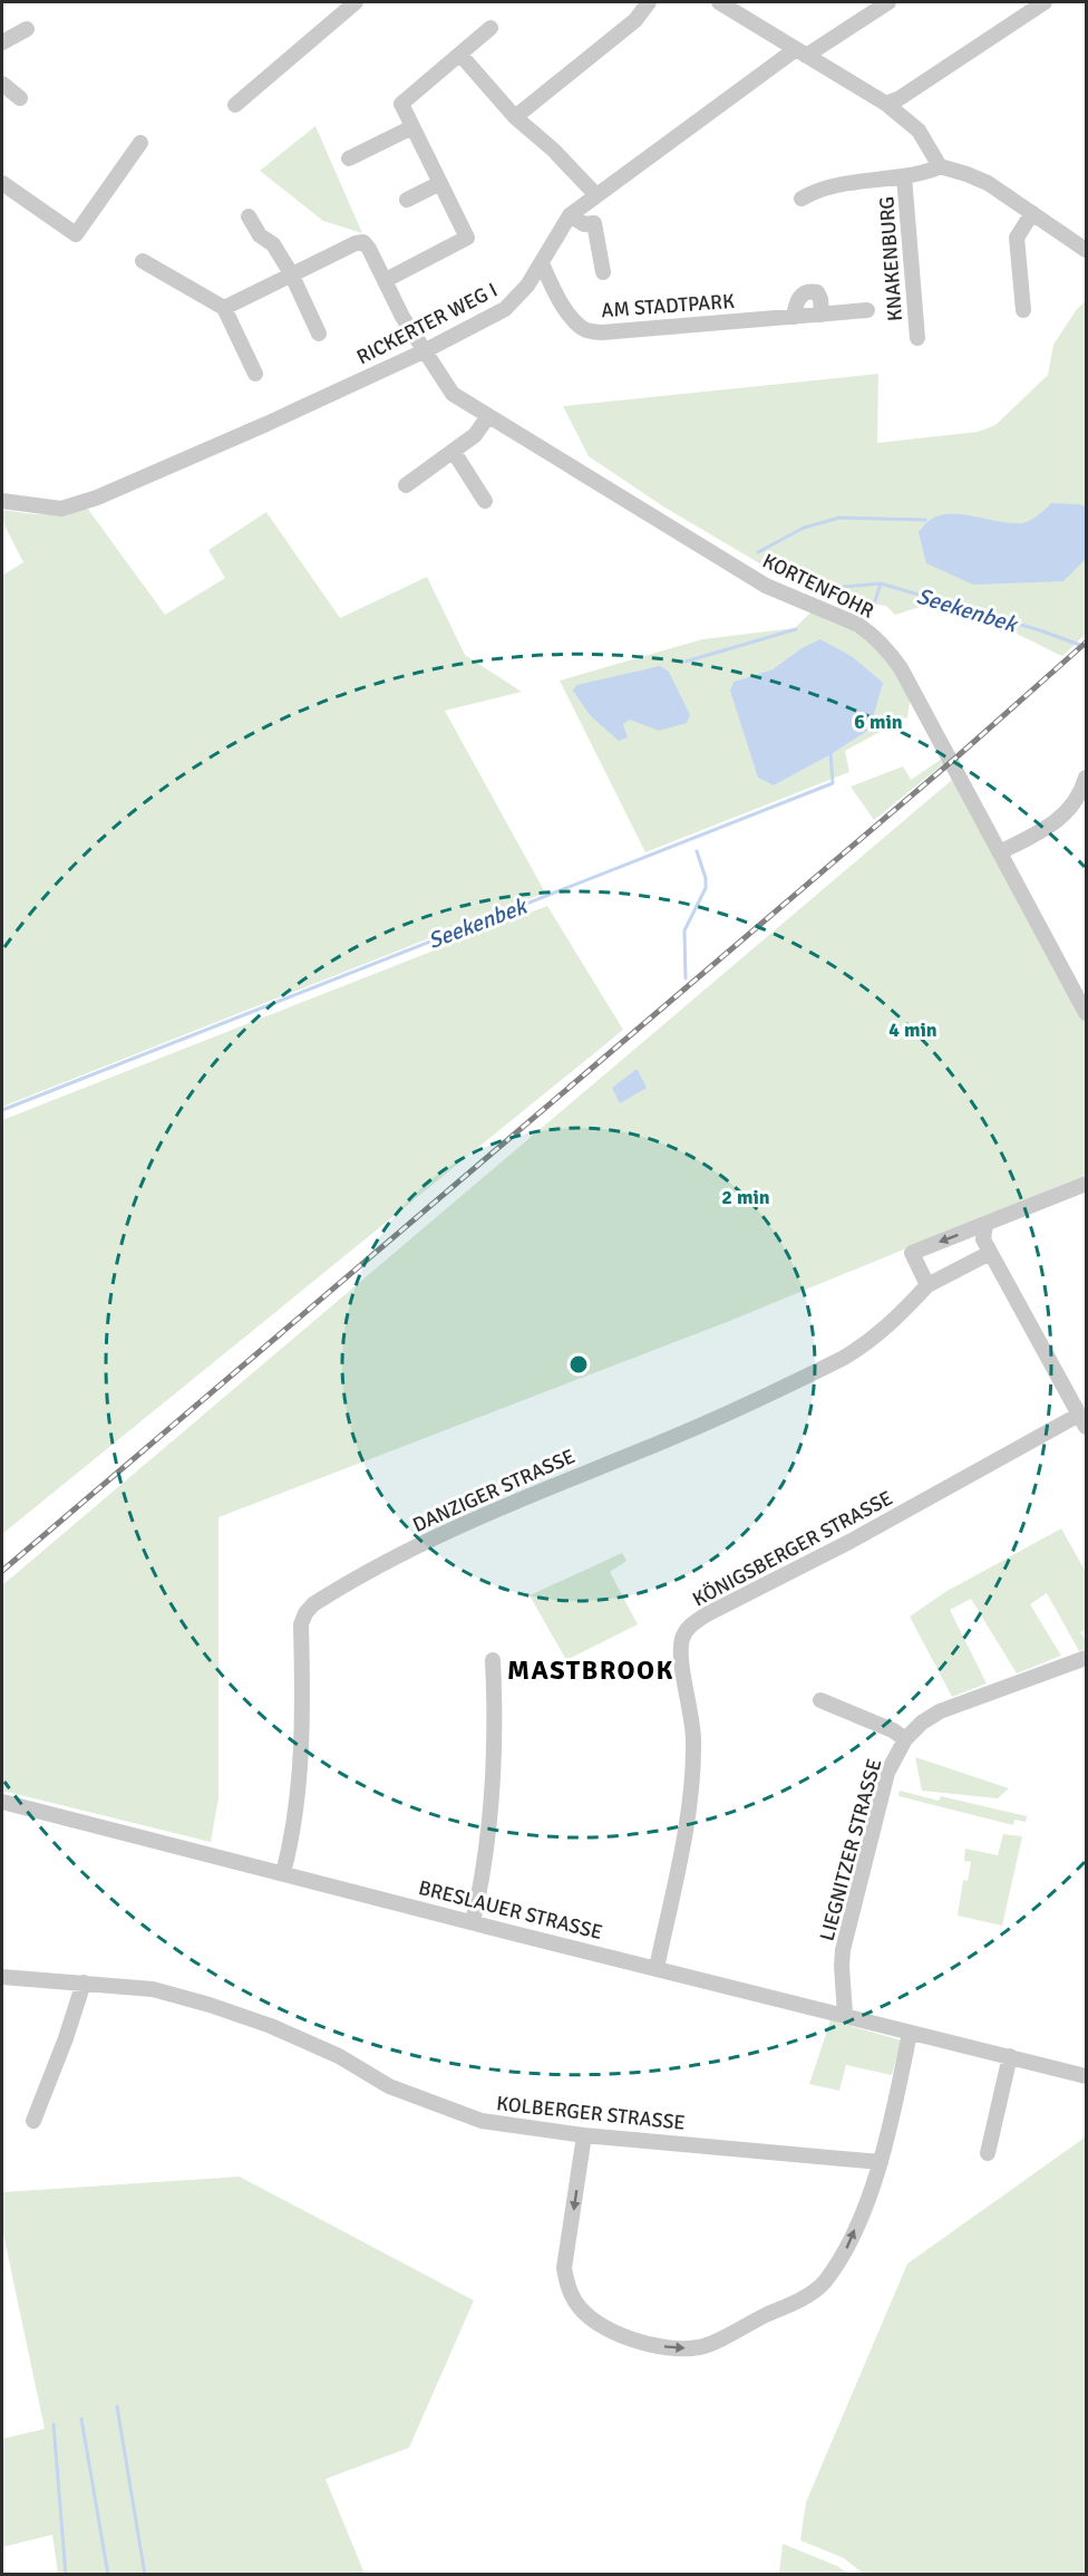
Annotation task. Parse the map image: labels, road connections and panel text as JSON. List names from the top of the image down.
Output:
{
  "streets": {
    "street": [
      "KNAKENBURG",
      "AM STADTPARK",
      "RICKERTER WEG I",
      "KORTENFOHR",
      "DANZIGER STRASSE",
      "KÖNIGSBERGER STRASSE",
      "LIEGNITZER STRASSE",
      "BRESLAUER STRASSE",
      "KOLBERGER STRASSE"
    ]
  },
  "crossings": [
    ["AM STADTPARK", "RICKERTER WEG I"],
    ["RICKERTER WEG I", "KORTENFOHR"],
    ["DANZIGER STRASSE", "BRESLAUER STRASSE"],
    ["KÖNIGSBERGER STRASSE", "BRESLAUER STRASSE"],
    ["LIEGNITZER STRASSE", "BRESLAUER STRASSE"]
  ],
  "districts": ["MASTBROOK"],
  "water": ["Seekenbek"],
  "rings": ["6 min", "4 min", "2 min"]
}
